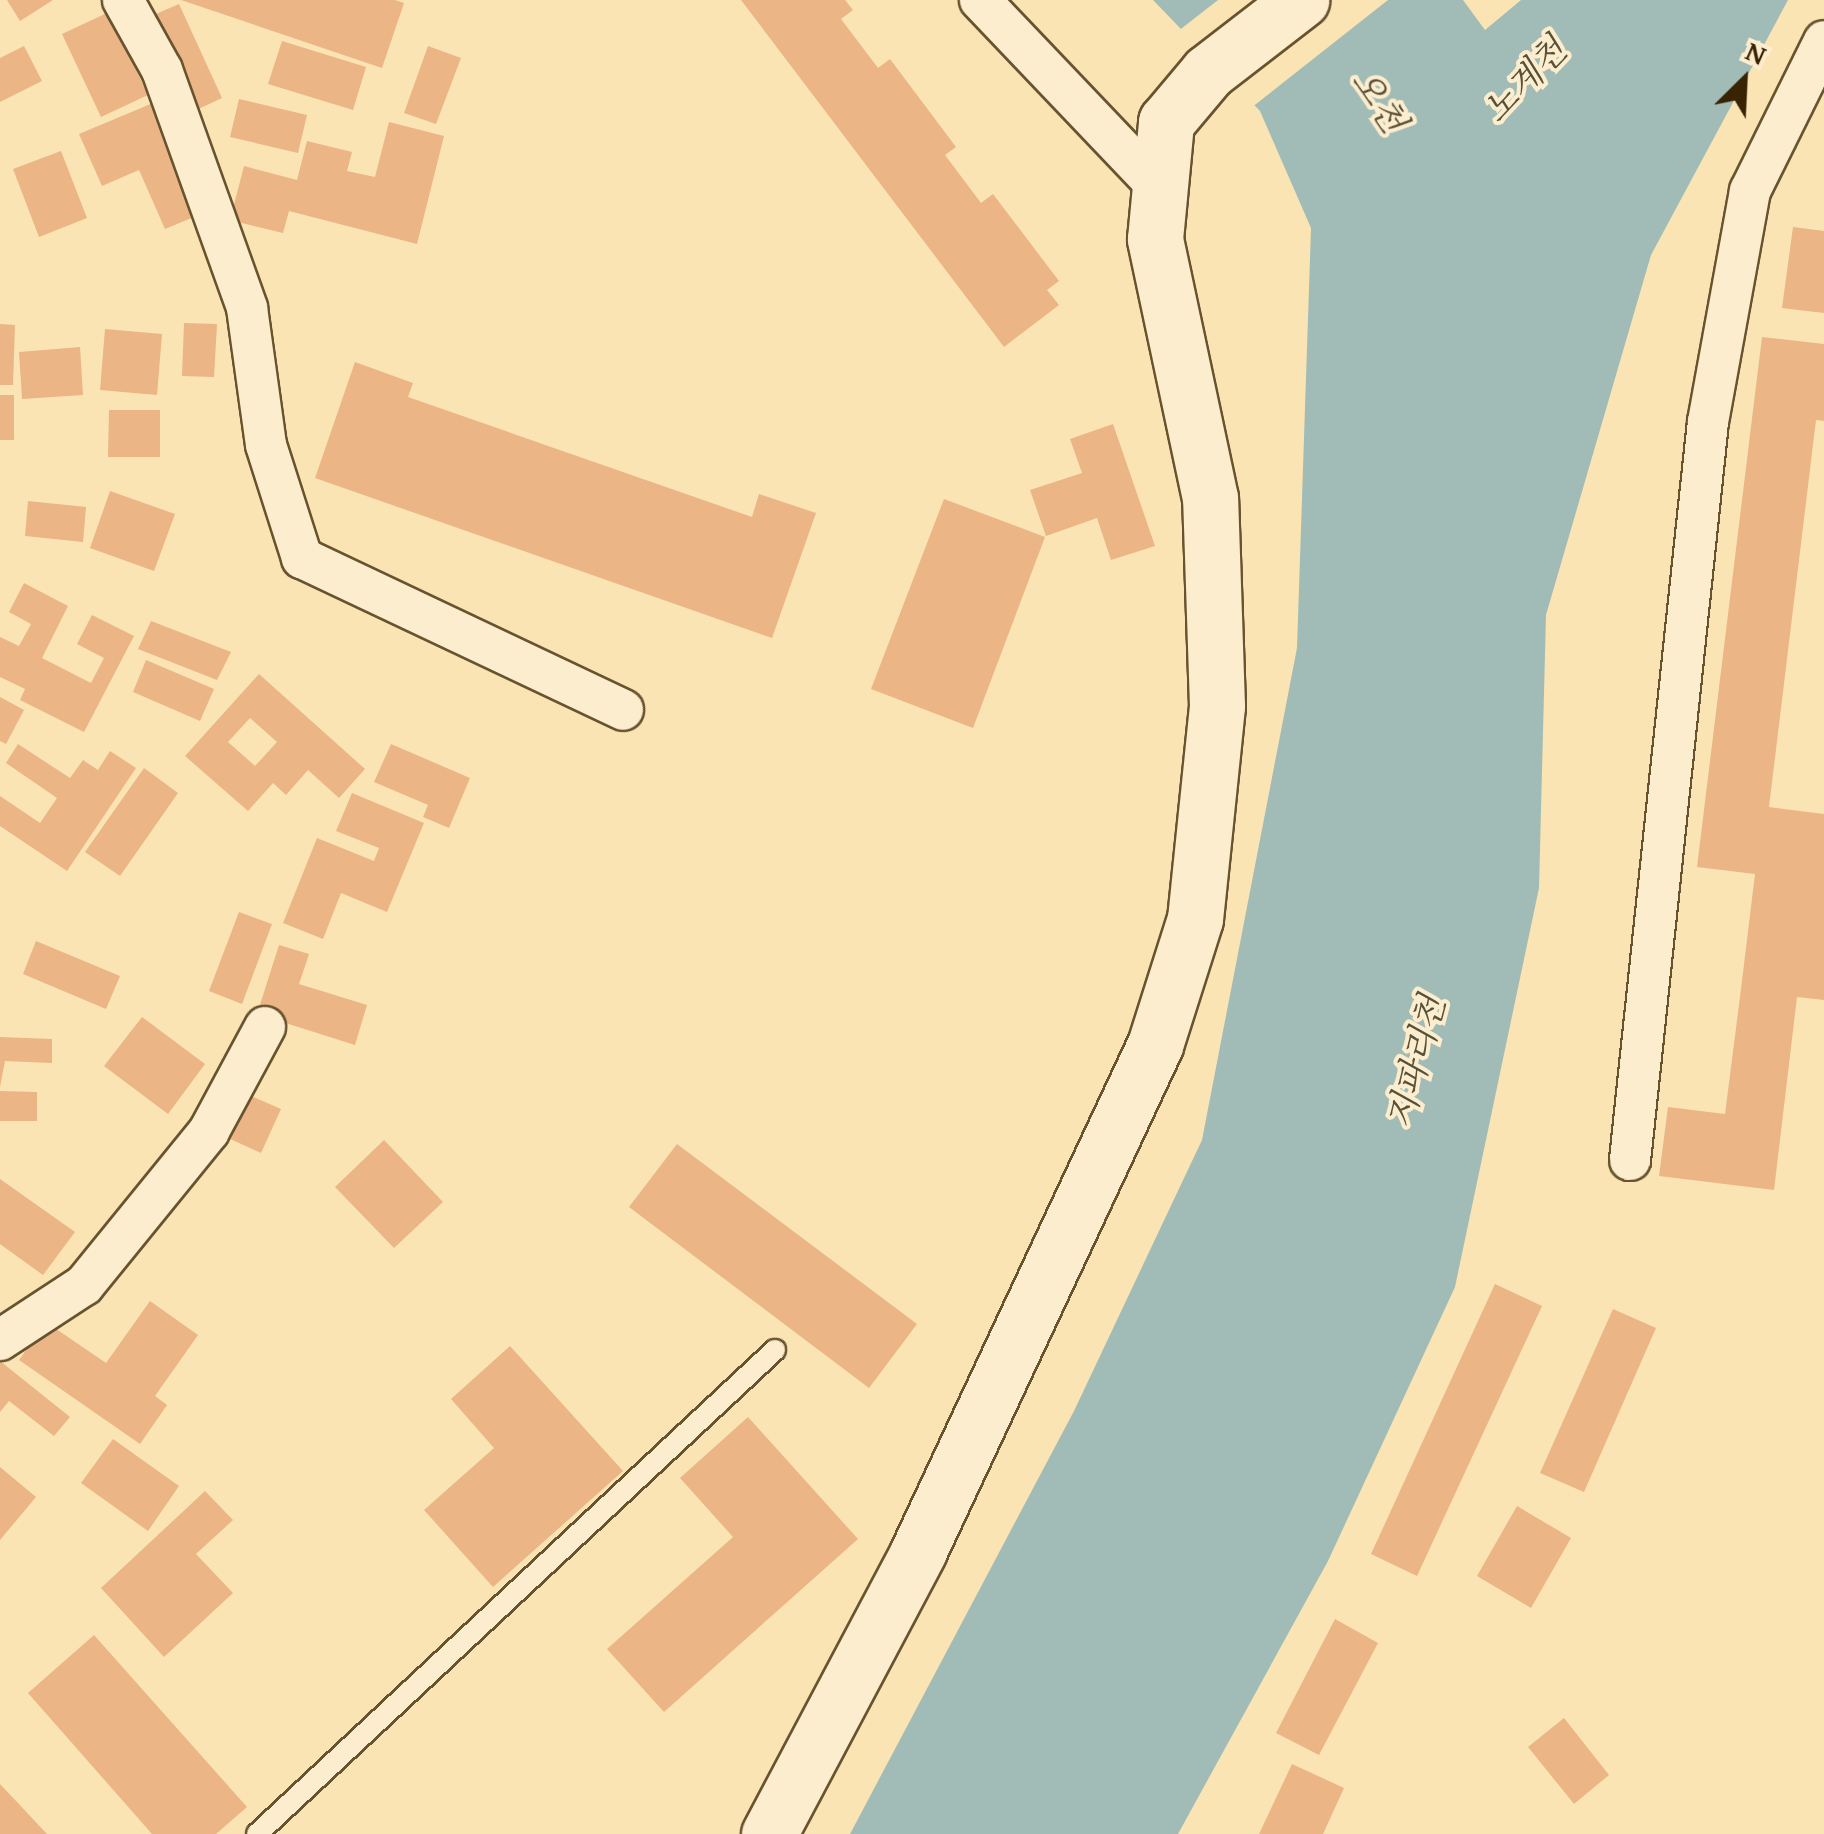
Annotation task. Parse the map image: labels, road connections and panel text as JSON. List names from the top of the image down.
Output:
{
  "water": ["노계천", "오천", "지파리천"],
  "north": "top right"
}
